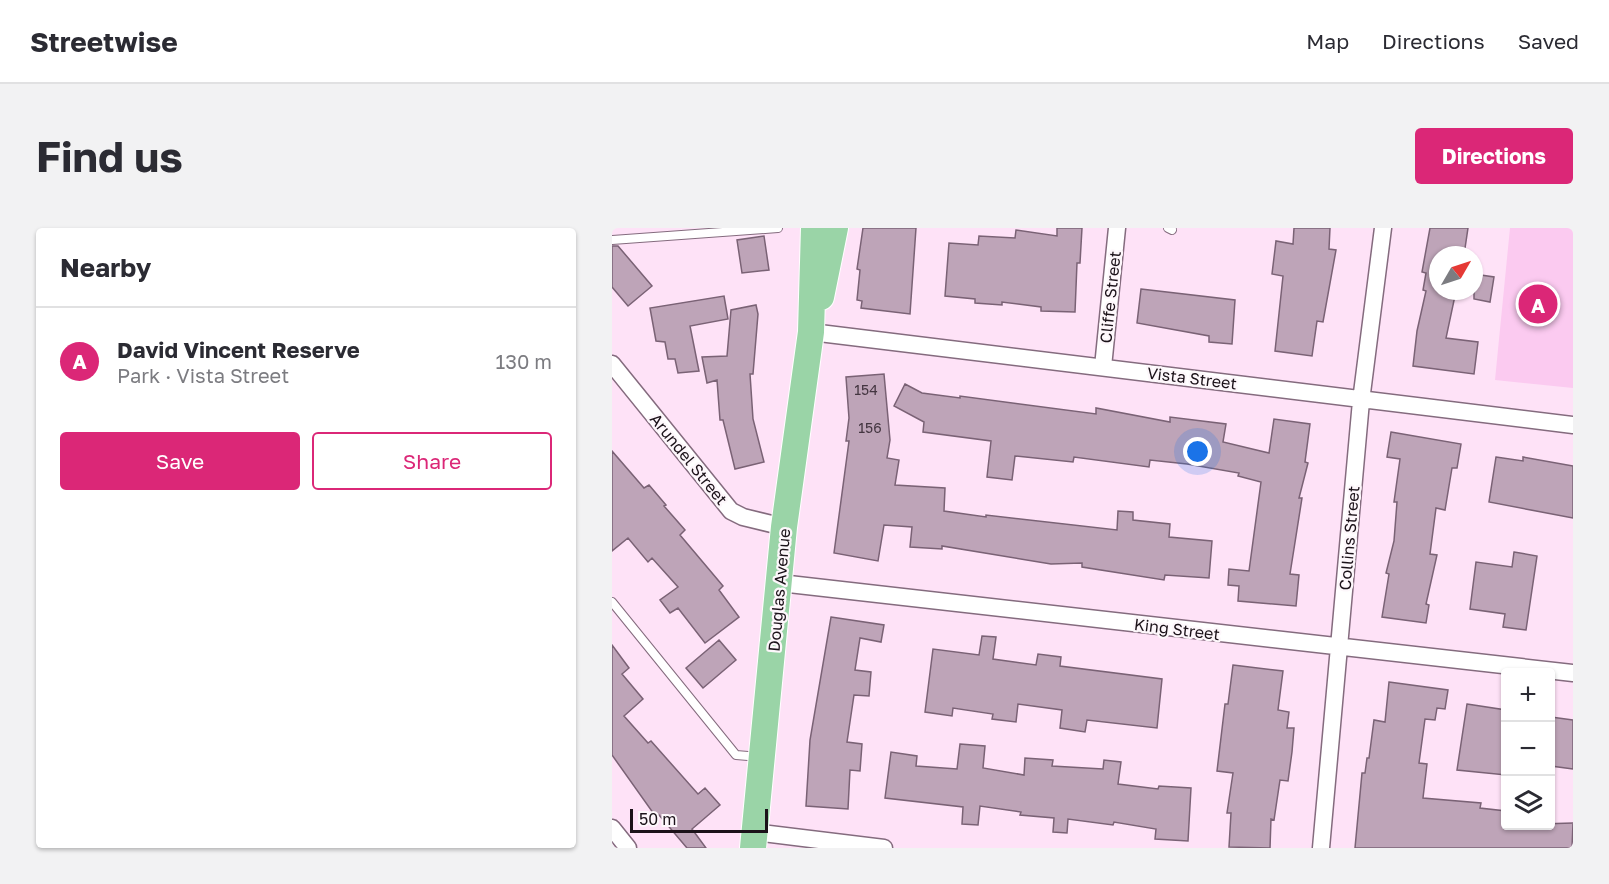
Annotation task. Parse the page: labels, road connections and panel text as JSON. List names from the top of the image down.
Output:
{
  "streets": {
    "main road": ["Douglas Avenue"],
    "street": [
      "Cliffe Street",
      "Vista Street",
      "Arundel Street",
      "Collins Street",
      "King Street"
    ]
  },
  "crossings": [
    ["Cliffe Street", "Vista Street"],
    ["Vista Street", "Collins Street"],
    ["Vista Street", "Douglas Avenue"],
    ["Arundel Street", "Douglas Avenue"],
    ["Collins Street", "King Street"],
    ["Douglas Avenue", "King Street"]
  ],
  "house_numbers": ["154", "156"],
  "scale_bar": "50 m",
  "north": "top right",
  "page": {
    "header": "Streetwise",
    "nav": ["Map", "Directions", "Saved"],
    "buttons": [
      "Directions",
      ["Save", "Share"]
    ],
    "title": "Find us",
    "heading": "Nearby",
    "pins": "A",
    "list": [
      {
        "mark": "A",
        "name": "David Vincent Reserve",
        "note": "Park · Vista Street",
        "value": "130 m"
      }
    ],
    "map_buttons": ["+", "−"],
    "scale": "50 m"
  }
}
